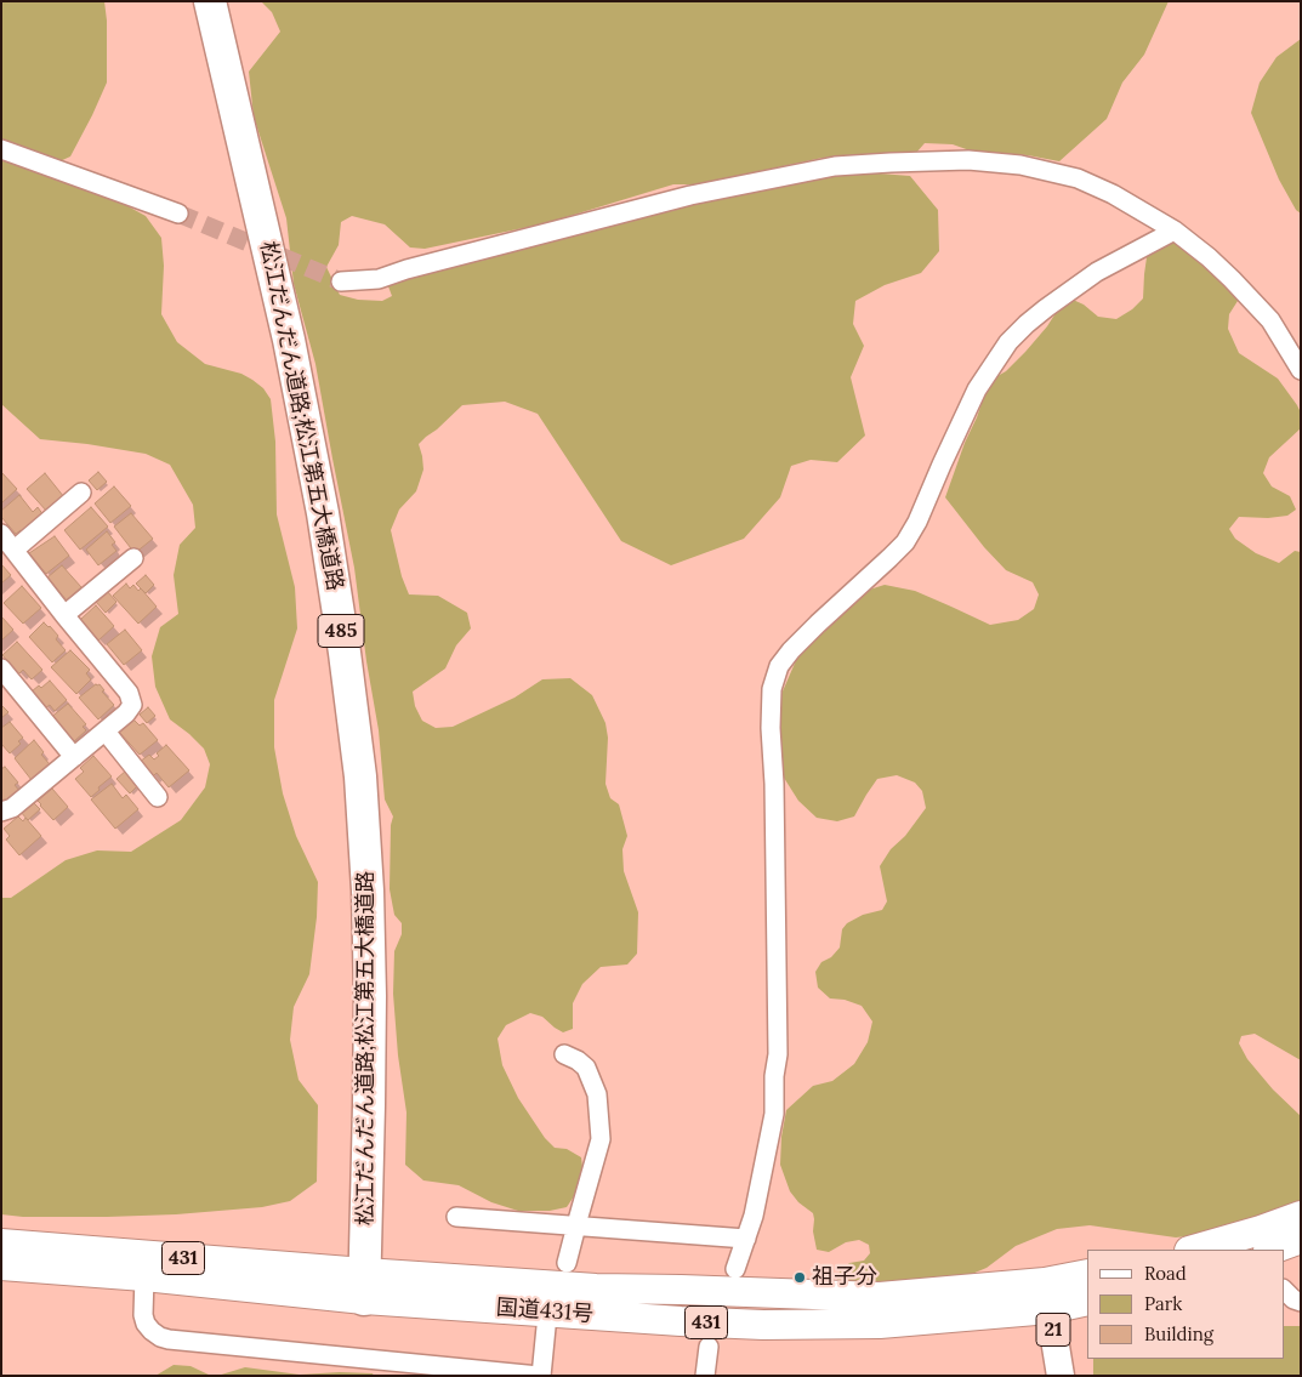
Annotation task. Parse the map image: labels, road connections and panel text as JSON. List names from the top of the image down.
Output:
{
  "streets": {
    "highway": [
      "松江だんだん道路;松江第五大橋道路",
      "485",
      "431",
      "国道431号"
    ],
    "main road": ["21"]
  },
  "crossings": [
    ["松江だんだん道路;松江第五大橋道路", "国道431号"],
    ["国道431号", "21"]
  ],
  "places": ["祖子分"],
  "legend": ["Road", "Park", "Building"]
}
